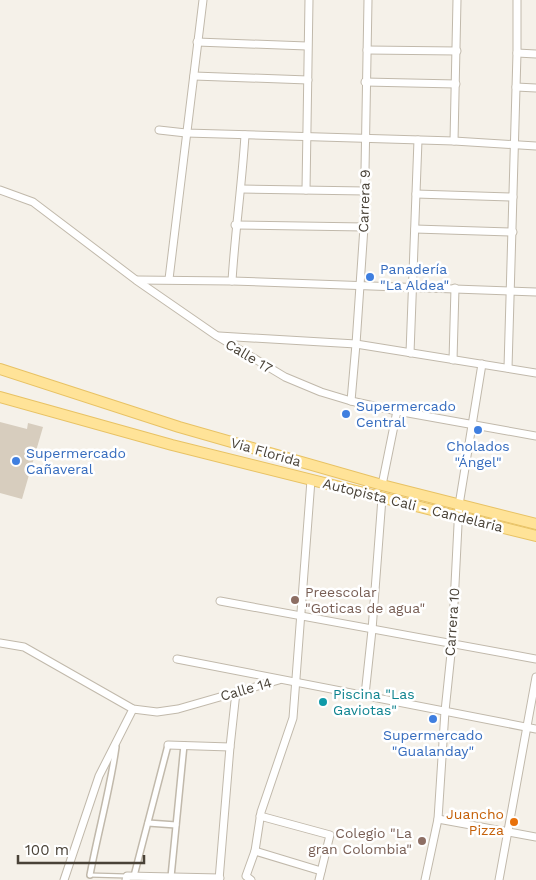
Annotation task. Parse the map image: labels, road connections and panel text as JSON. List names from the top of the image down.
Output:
{
  "streets": {
    "main road": ["Via Florida", "Autopista Cali - Candelaria"],
    "street": [
      "Carrera 9",
      "Calle 17",
      "Carrera 10",
      "Calle 14"
    ]
  },
  "crossings": [
    ["Carrera 9", "Calle 17"],
    ["Calle 17", "Carrera 10"],
    ["Via Florida", "Carrera 10"],
    ["Autopista Cali - Candelaria", "Carrera 10"],
    ["Carrera 10", "Calle 14"]
  ],
  "places": [
    "Panadería \"La Aldea\"",
    "Supermercado Central",
    "Cholados \"Ángel\"",
    "Supermercado Cañaveral",
    "Preescolar \"Goticas de agua\"",
    "Piscina \"Las Gaviotas\"",
    "Supermercado \"Gualanday\"",
    "Juancho Pizza",
    "Colegio \"La gran Colombia\""
  ],
  "scale_bar": "100 m"
}
